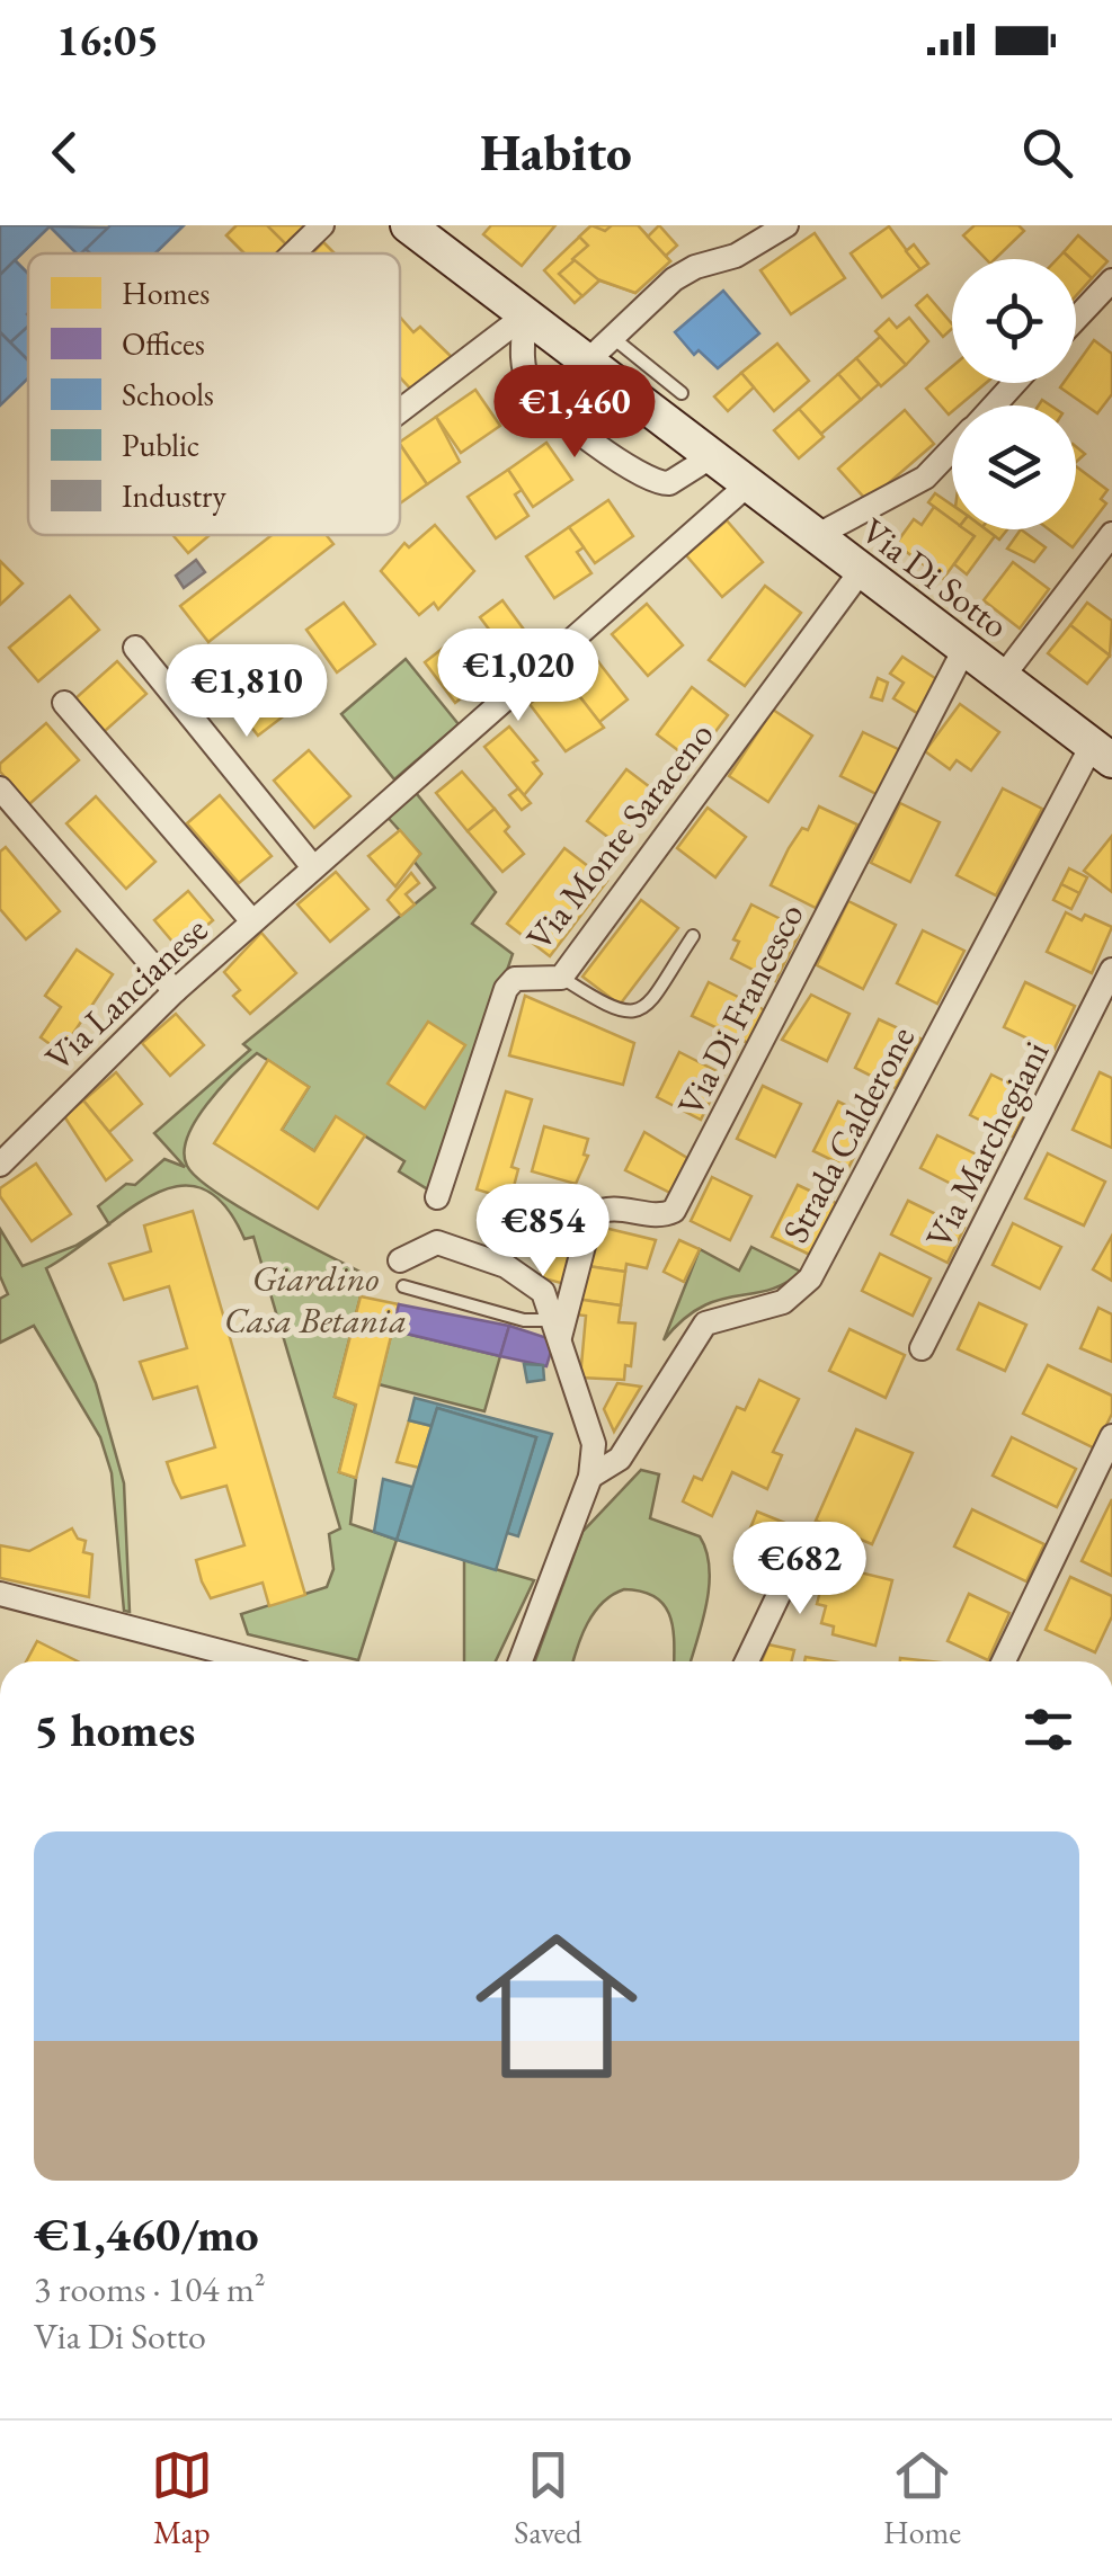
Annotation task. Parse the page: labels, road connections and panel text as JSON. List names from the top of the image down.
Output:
{
  "streets": {
    "street": [
      "Via Di Sotto",
      "Via Monte Saraceno",
      "Via Lancianese",
      "Via Di Francesco",
      "Strada Calderone",
      "Via Marchegiani"
    ]
  },
  "crossings": [
    ["Via Di Sotto", "Via Monte Saraceno"],
    ["Via Di Sotto", "Via Lancianese"],
    ["Via Di Sotto", "Via Di Francesco"],
    ["Via Di Sotto", "Strada Calderone"]
  ],
  "parks": ["Giardino Casa Betania"],
  "legend": [
    "Homes",
    "Offices",
    "Schools",
    "Public",
    "Industry"
  ],
  "page": {
    "status": "16:05",
    "header": "Habito",
    "price": [
      "€1,460",
      "€1,020",
      "€1,810",
      "€854",
      "€682"
    ],
    "heading": "5 homes",
    "list": [
      {
        "name": "€1,460/mo",
        "note": "3 rooms · 104 m² · Via Di Sotto"
      }
    ],
    "tabs": ["Map", "Saved", "Home"]
  }
}
